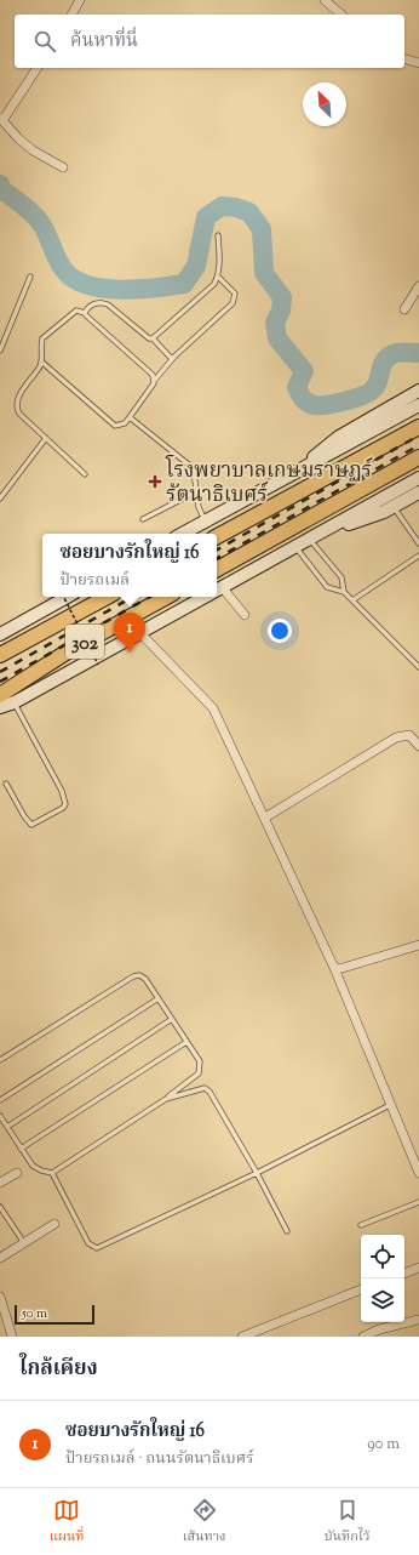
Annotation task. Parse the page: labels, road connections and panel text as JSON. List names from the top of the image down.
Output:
{
  "streets": {
    "main road": ["302"]
  },
  "places": {
    "health": ["โรงพยาบาลเกษมราษฏร์ รัตนาธิเบศร์"]
  },
  "scale_bar": "50 m",
  "north": "top left",
  "page": {
    "search": "ค้นหาที่นี่",
    "popup": ["ซอยบางรักใหญ่ 16", "ป้ายรถเมล์"],
    "pins": "1",
    "scale": "50 m",
    "heading": "ใกล้เคียง",
    "list": [
      {
        "mark": "1",
        "name": "ซอยบางรักใหญ่ 16",
        "note": "ป้ายรถเมล์ · ถนนรัตนาธิเบศร์",
        "value": "90 m"
      }
    ],
    "nav": ["แผนที่", "เส้นทาง", "บันทึกไว้"]
  }
}
